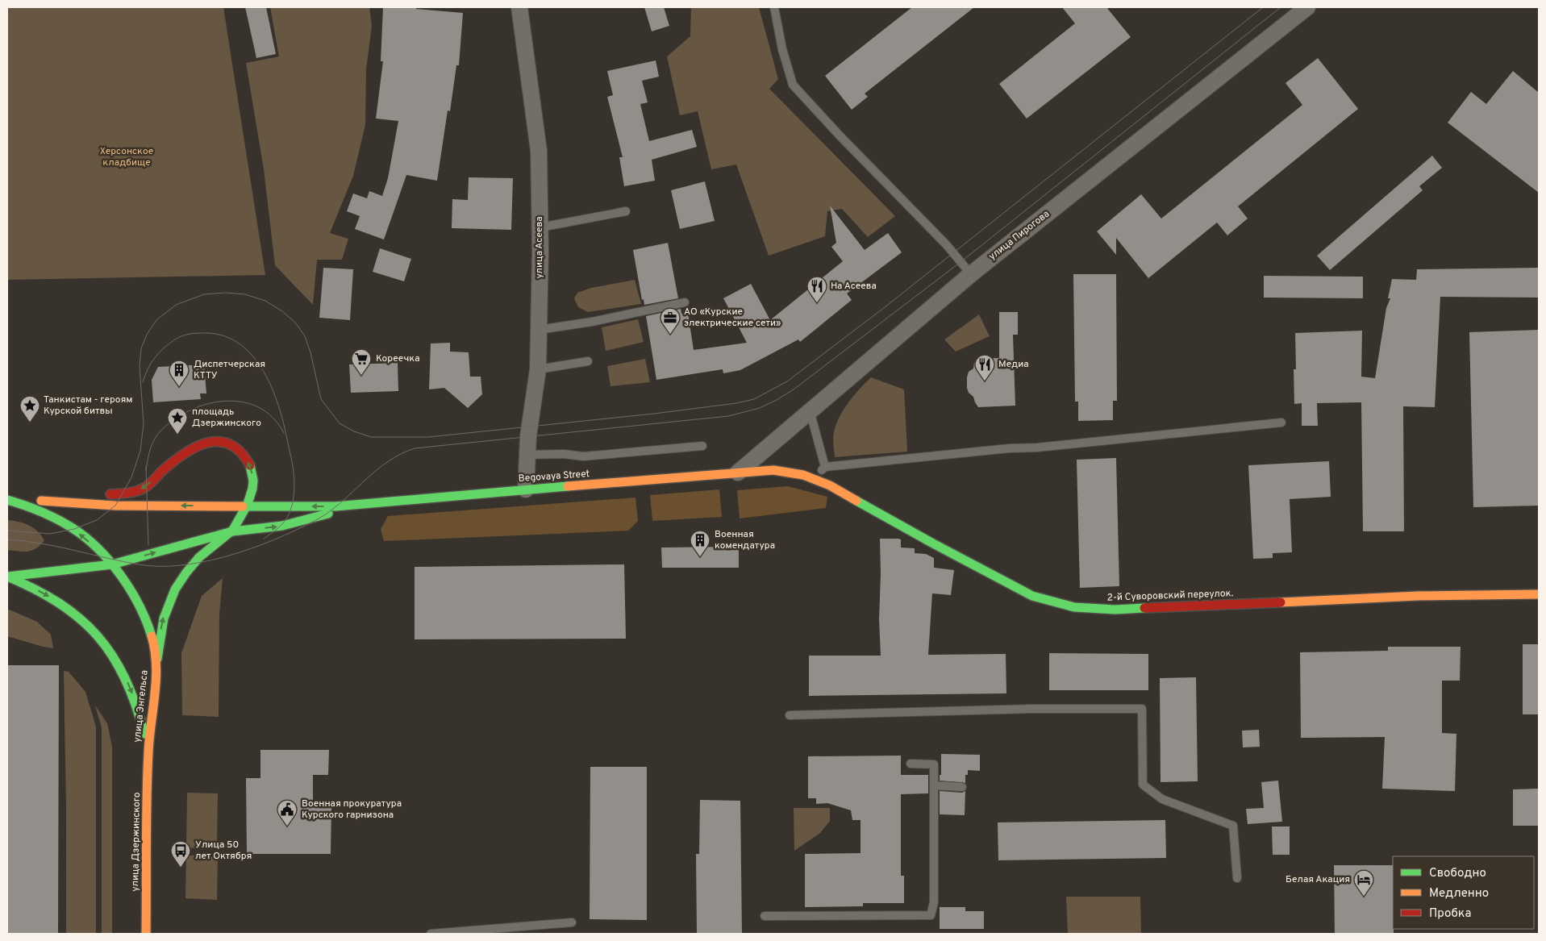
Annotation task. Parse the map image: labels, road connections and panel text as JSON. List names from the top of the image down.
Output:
{
  "streets": {
    "street": [
      "улица Пирогова",
      "улица Асеева",
      "Begovaya Street",
      "2-й Суворовский переулок.",
      "улица Энгельса",
      "улица Дзержинского"
    ]
  },
  "crossings": [
    ["улица Пирогова", "Begovaya Street"],
    ["улица Пирогова", "2-й Суворовский переулок."],
    ["улица Асеева", "Begovaya Street"],
    ["Begovaya Street", "2-й Суворовский переулок."],
    ["улица Энгельса", "улица Дзержинского"]
  ],
  "parks": ["Херсонское кладбище"],
  "places": {
    "restaurant": ["На Асеева", "Медиа"],
    "office": ["АО «Курские электрические сети»"],
    "supermarket": ["Кореечка"],
    "building": ["Диспетчерская КТТУ", "Военная комендатура"],
    "place": ["Танкистам - героям Курской битвы", "площадь Дзержинского"],
    "public building": ["Военная прокуратура Курского гарнизона"],
    "bus stop": ["Улица 50 лет Октября"],
    "hotel": ["Белая Акация"]
  },
  "legend": ["Свободно", "Медленно", "Пробка"]
}
